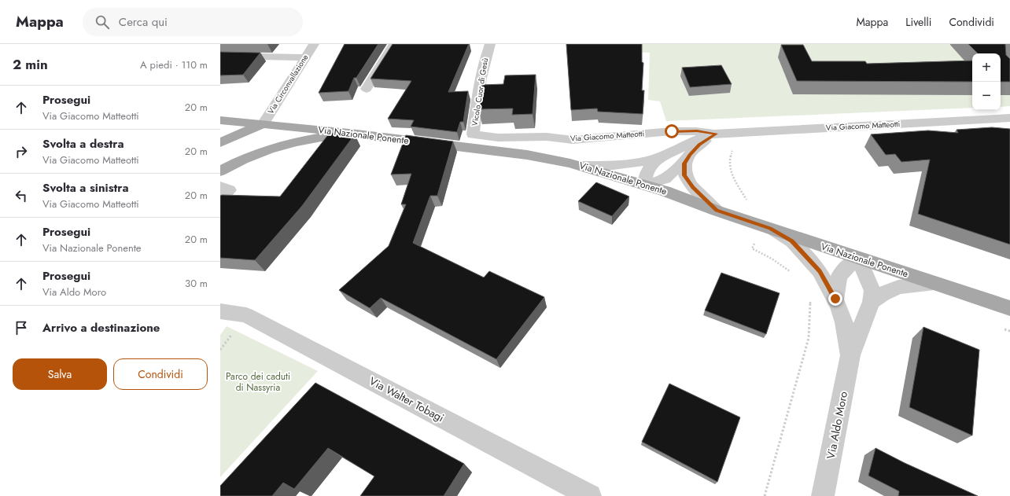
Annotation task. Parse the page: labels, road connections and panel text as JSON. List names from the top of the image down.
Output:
{
  "streets": {
    "main road": ["Via Nazionale Ponente"],
    "street": [
      "Via Circonvallazione",
      "Vicolo Cuor di Gesù",
      "Via Giacomo Matteotti",
      "Via Walter Tobagi",
      "Via Aldo Moro"
    ]
  },
  "crossings": [
    ["Via Circonvallazione", "Via Nazionale Ponente"],
    ["Vicolo Cuor di Gesù", "Via Giacomo Matteotti"],
    ["Via Giacomo Matteotti", "Via Nazionale Ponente"],
    ["Via Nazionale Ponente", "Via Aldo Moro"]
  ],
  "parks": ["Parco dei caduti di Nassyria"],
  "page": {
    "header": "Mappa",
    "search": "Cerca qui",
    "nav": ["Mappa", "Livelli", "Condividi"],
    "heading": ["2 min", "A piedi · 110 m"],
    "map_buttons": ["+", "−"],
    "list": [
      ["Prosegui", "Via Giacomo Matteotti", "20 m"],
      ["Svolta a destra", "Via Giacomo Matteotti", "20 m"],
      ["Svolta a sinistra", "Via Giacomo Matteotti", "20 m"],
      ["Prosegui", "Via Nazionale Ponente", "20 m"],
      ["Prosegui", "Via Aldo Moro", "30 m"],
      "Arrivo a destinazione"
    ],
    "buttons": ["Salva", "Condividi"]
  }
}
